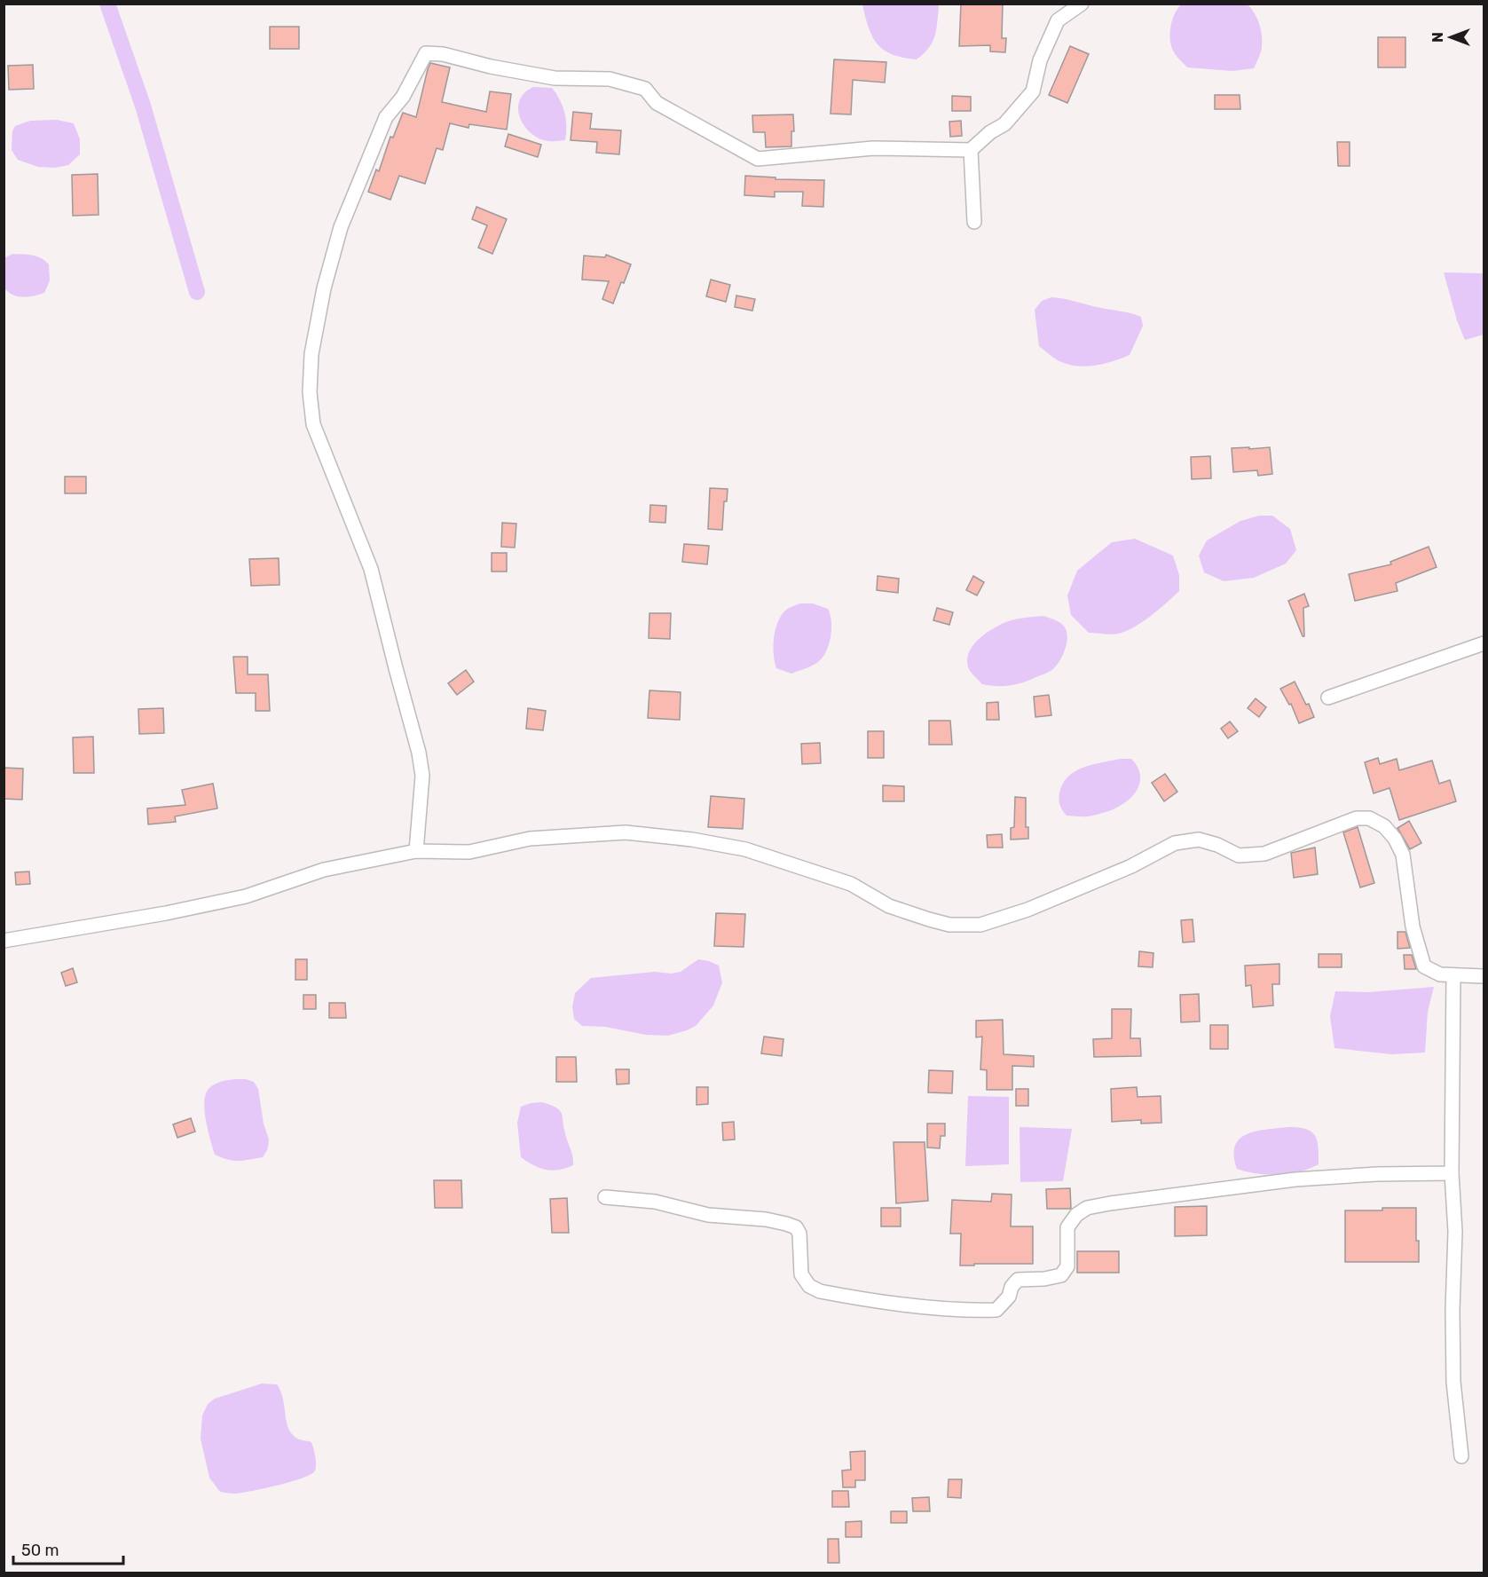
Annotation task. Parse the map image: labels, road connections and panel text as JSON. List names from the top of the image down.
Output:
{
  "scale_bar": "50 m",
  "north": "left"
}
